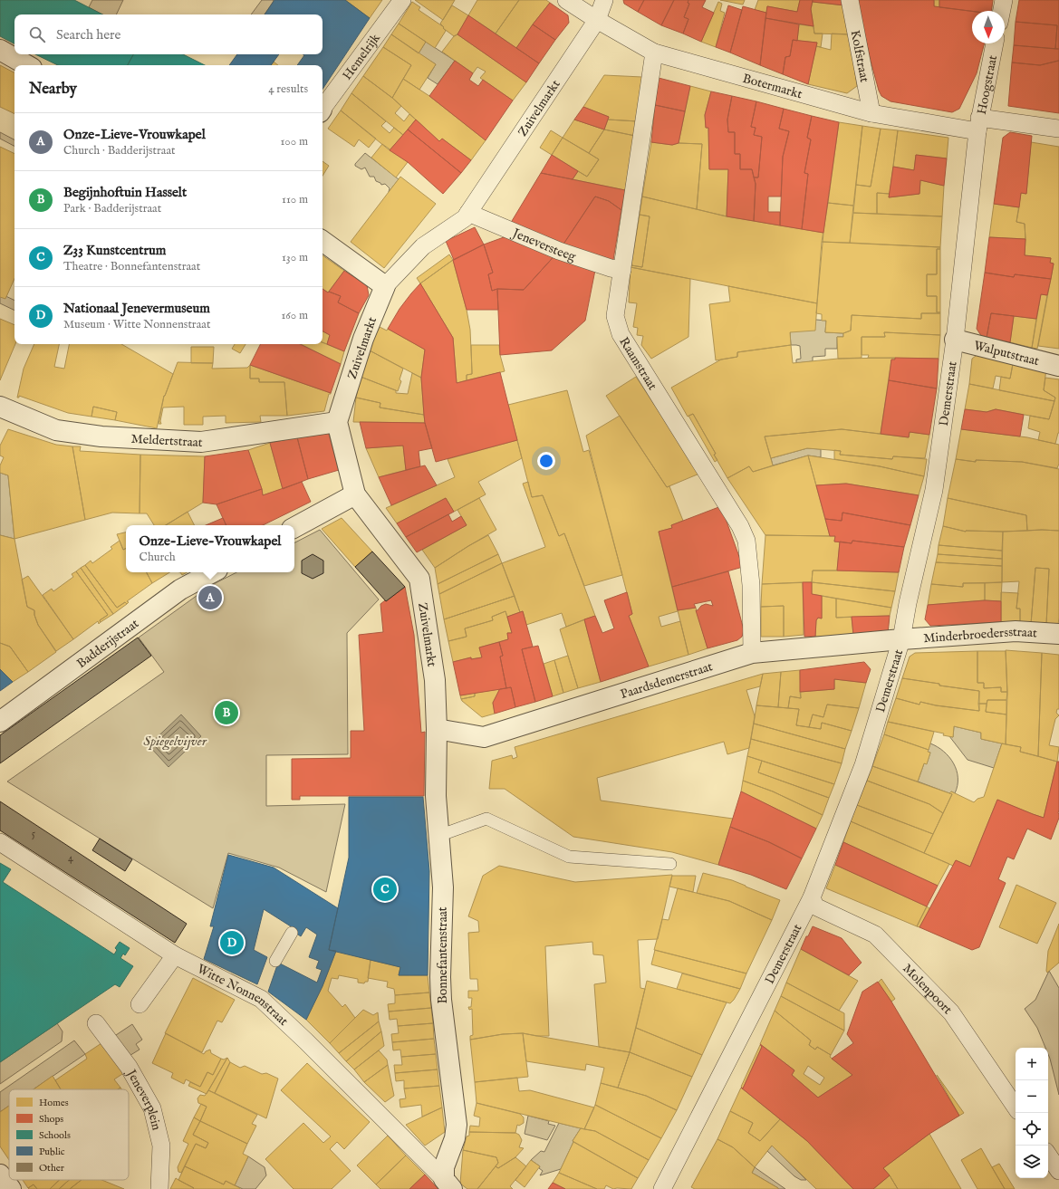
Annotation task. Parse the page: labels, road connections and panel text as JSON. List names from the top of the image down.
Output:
{
  "streets": {
    "street": [
      "Hemelrijk",
      "Kolfstraat",
      "Hoogstraat",
      "Botermarkt",
      "Zuivelmarkt",
      "Jeneversteeg",
      "Walputstraat",
      "Raamstraat",
      "Demerstraat",
      "Meldertstraat",
      "Minderbroedersstraat",
      "Badderijstraat",
      "Paardsdemerstraat",
      "Bonnefantenstraat",
      "Molenpoort",
      "Witte Nonnenstraat",
      "Jeneverplein"
    ]
  },
  "crossings": [
    ["Kolfstraat", "Botermarkt"],
    ["Hoogstraat", "Botermarkt"],
    ["Hoogstraat", "Demerstraat"],
    ["Botermarkt", "Zuivelmarkt"],
    ["Botermarkt", "Raamstraat"],
    ["Botermarkt", "Demerstraat"],
    ["Zuivelmarkt", "Jeneversteeg"],
    ["Zuivelmarkt", "Meldertstraat"],
    ["Zuivelmarkt", "Paardsdemerstraat"],
    ["Zuivelmarkt", "Bonnefantenstraat"],
    ["Jeneversteeg", "Raamstraat"],
    ["Walputstraat", "Demerstraat"],
    ["Raamstraat", "Paardsdemerstraat"],
    ["Demerstraat", "Minderbroedersstraat"],
    ["Demerstraat", "Paardsdemerstraat"],
    ["Demerstraat", "Molenpoort"],
    ["Minderbroedersstraat", "Paardsdemerstraat"],
    ["Paardsdemerstraat", "Bonnefantenstraat"],
    ["Bonnefantenstraat", "Witte Nonnenstraat"]
  ],
  "water": ["Spiegelvijver"],
  "house_numbers": ["5", "4"],
  "legend": [
    "Homes",
    "Shops",
    "Schools",
    "Public",
    "Other"
  ],
  "north": "bottom",
  "page": {
    "search": "Search here",
    "heading": ["Nearby", "4 results"],
    "list": [
      {
        "mark": "A",
        "name": "Onze-Lieve-Vrouwkapel",
        "note": "Church · Badderijstraat",
        "value": "100 m"
      },
      {
        "mark": "B",
        "name": "Begijnhoftuin Hasselt",
        "note": "Park · Badderijstraat",
        "value": "110 m"
      },
      {
        "mark": "C",
        "name": "Z33 Kunstcentrum",
        "note": "Theatre · Bonnefantenstraat",
        "value": "130 m"
      },
      {
        "mark": "D",
        "name": "Nationaal Jenevermuseum",
        "note": "Museum · Witte Nonnenstraat",
        "value": "160 m"
      }
    ],
    "popup": ["Onze-Lieve-Vrouwkapel", "Church"],
    "pins": [
      "A",
      "B",
      "C",
      "D"
    ],
    "map_buttons": ["+", "−"]
  }
}
